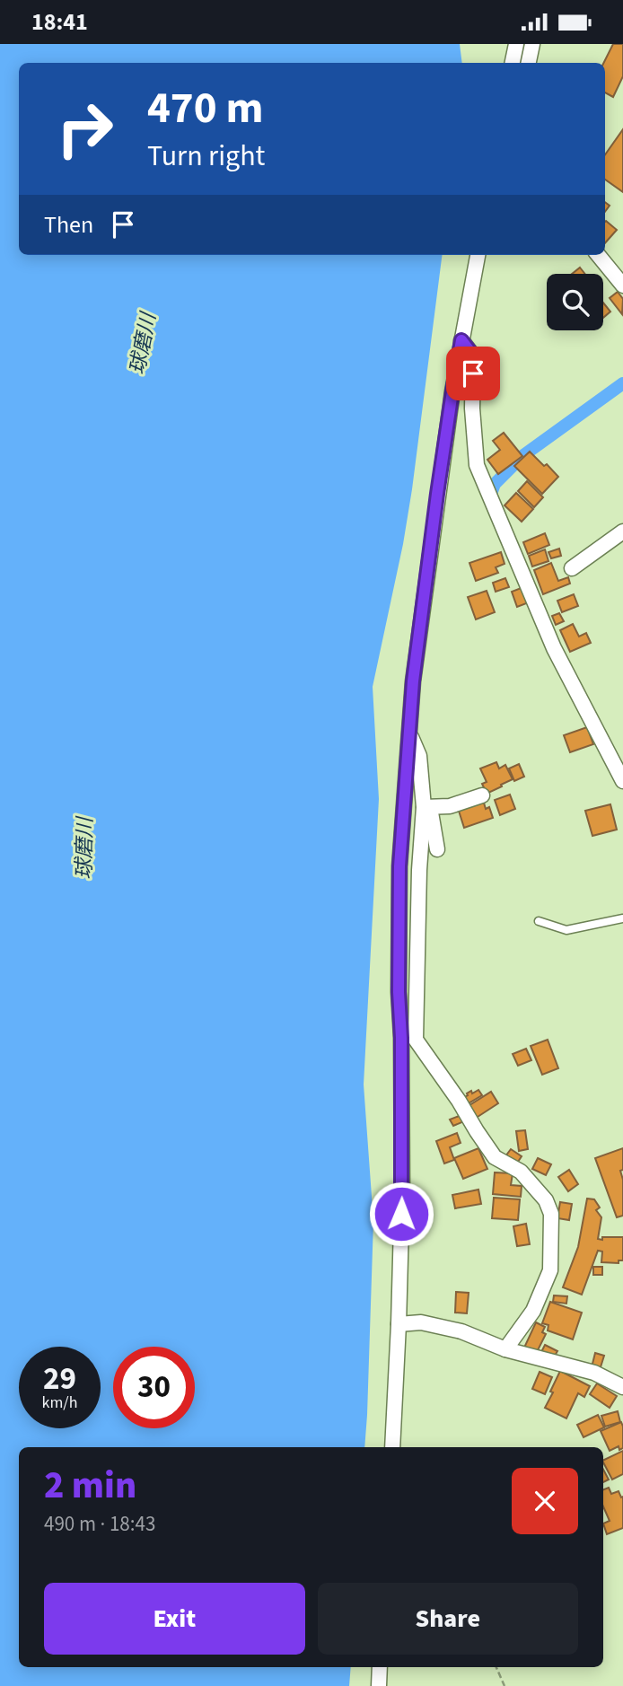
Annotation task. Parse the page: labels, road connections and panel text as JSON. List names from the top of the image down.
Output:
{
  "water": ["球磨川"],
  "page": {
    "status": "18:41",
    "turn": ["470 m", "Turn right"],
    "then": "Then",
    "speed": "29 km/h",
    "limit": "30",
    "heading": ["2 min", "490 m · 18:43"],
    "buttons": ["Exit", "Share"]
  }
}
